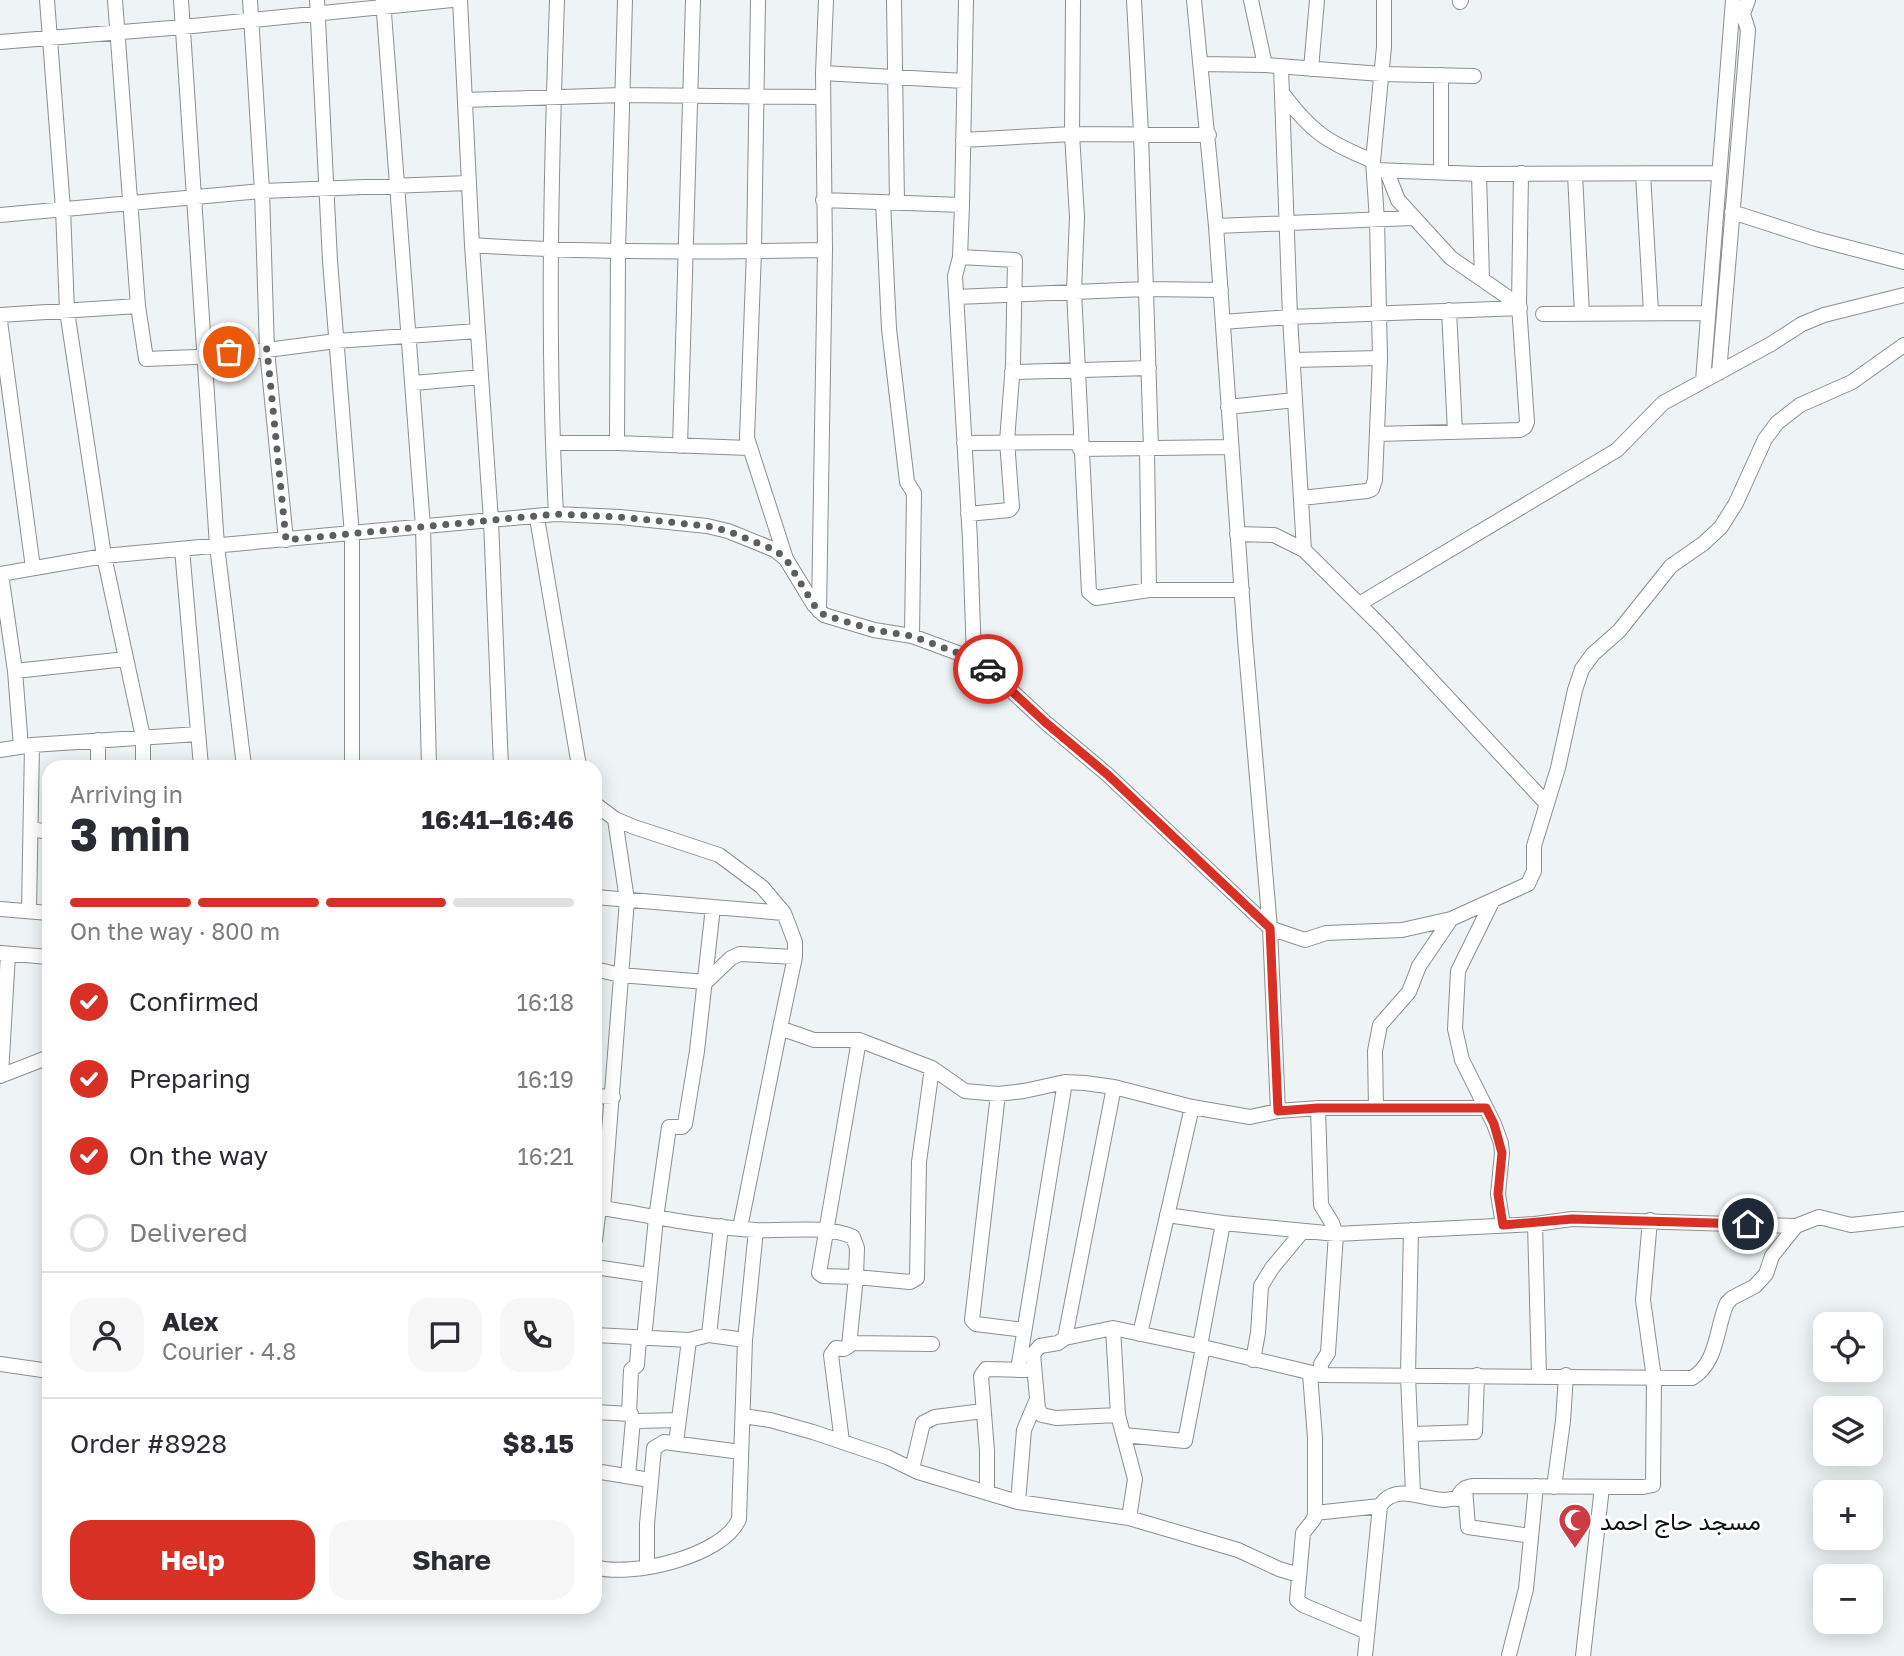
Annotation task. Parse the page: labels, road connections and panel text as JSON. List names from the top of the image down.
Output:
{
  "places": {
    "mosque": ["مسجد حاج احمد"]
  },
  "page": {
    "heading": ["3 min", "Arriving in", "16:41–16:46"],
    "panel": [
      "Alex",
      "Courier · 4.8",
      "Order #8928",
      "$8.15"
    ],
    "bar": "On the way · 800 m",
    "list": [
      ["Confirmed", "16:18"],
      ["Preparing", "16:19"],
      ["On the way", "16:21"],
      "Delivered"
    ],
    "map_buttons": ["+", "−"],
    "buttons": ["Help", "Share"]
  }
}
